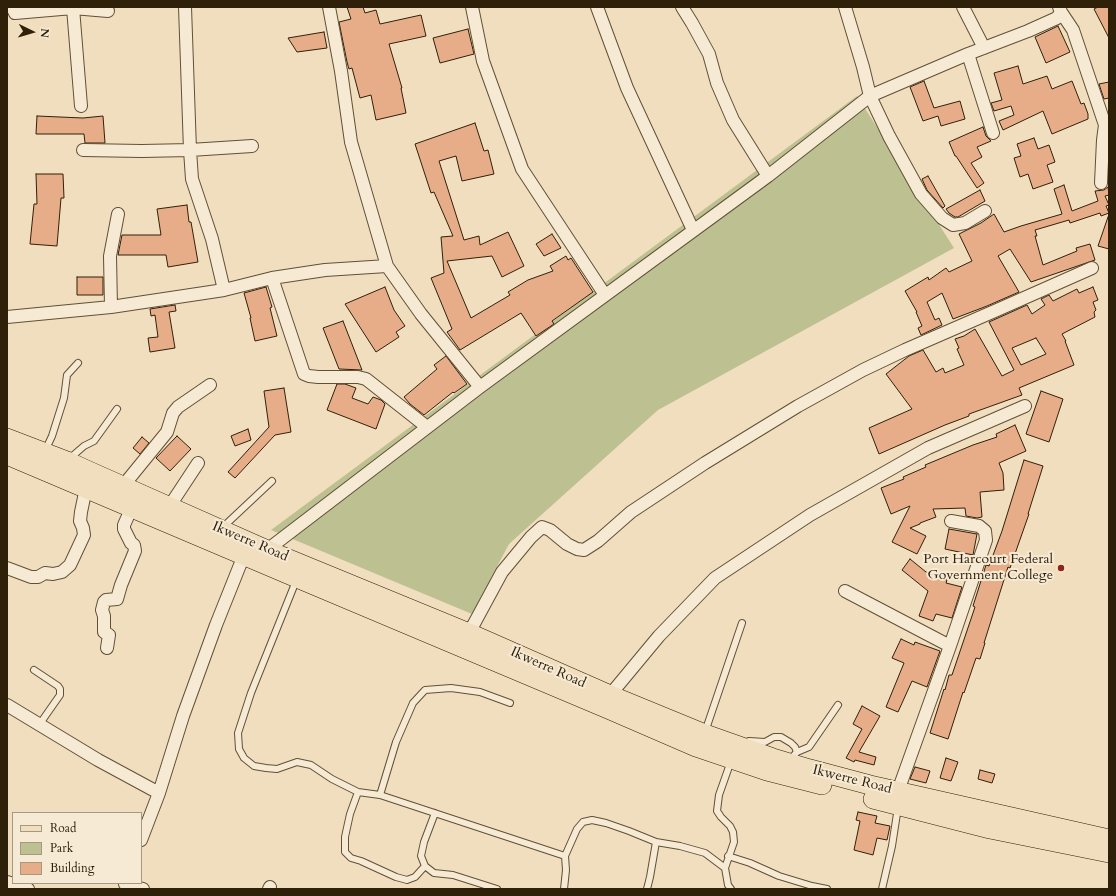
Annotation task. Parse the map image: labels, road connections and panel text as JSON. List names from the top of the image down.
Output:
{
  "streets": {
    "main road": ["Ikwerre Road"]
  },
  "places": ["Port Harcourt Federal Government College"],
  "legend": ["Road", "Park", "Building"],
  "north": "right"
}
